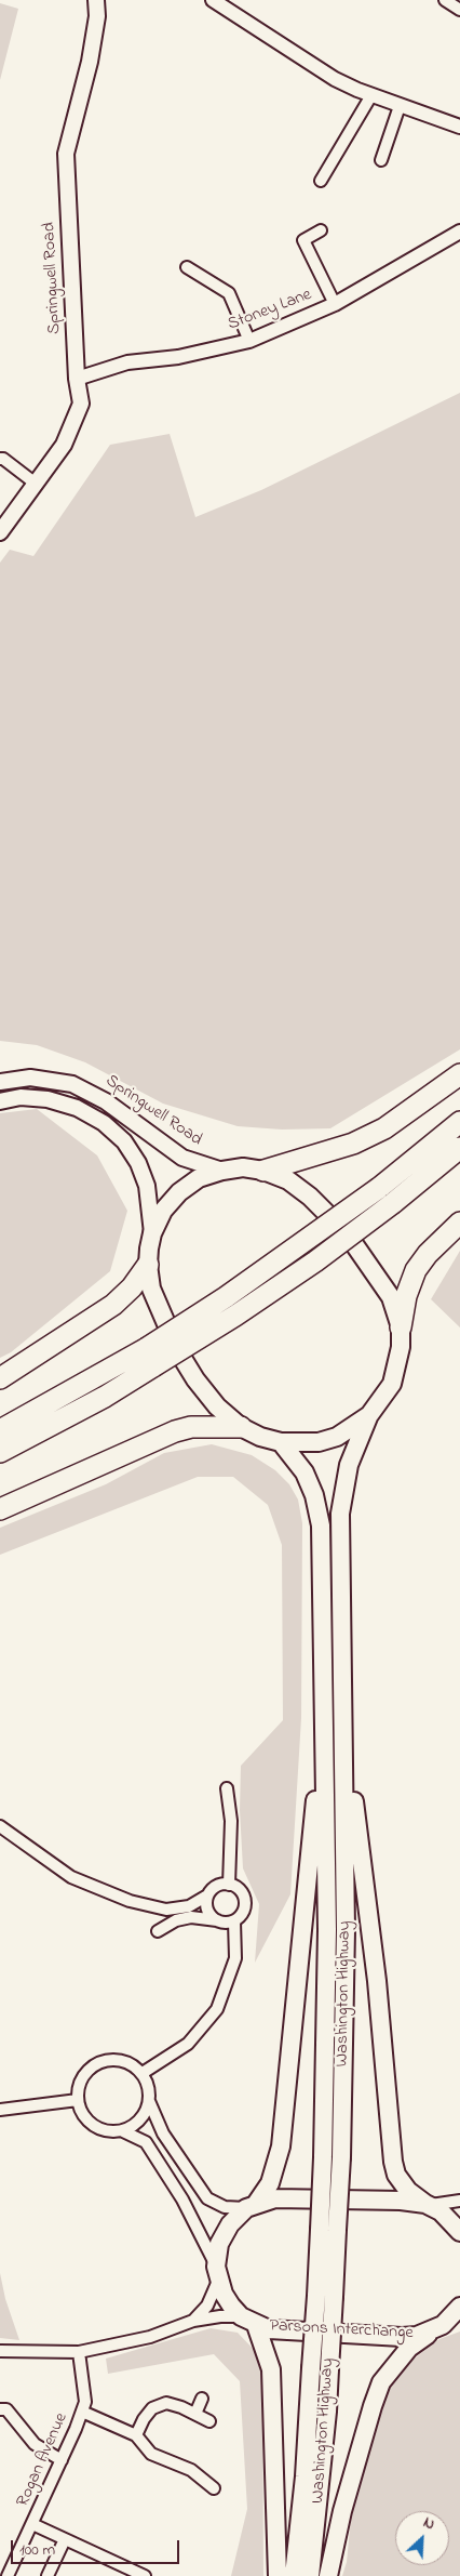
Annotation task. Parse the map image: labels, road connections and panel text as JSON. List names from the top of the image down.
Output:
{
  "streets": {
    "main road": ["Springwell Road", "Washington Highway", "Parsons Interchange"],
    "street": ["Stoney Lane", "Rogan Avenue"]
  },
  "crossings": [
    ["Springwell Road", "Stoney Lane"]
  ],
  "scale_bar": "100 m",
  "north": "top right"
}
